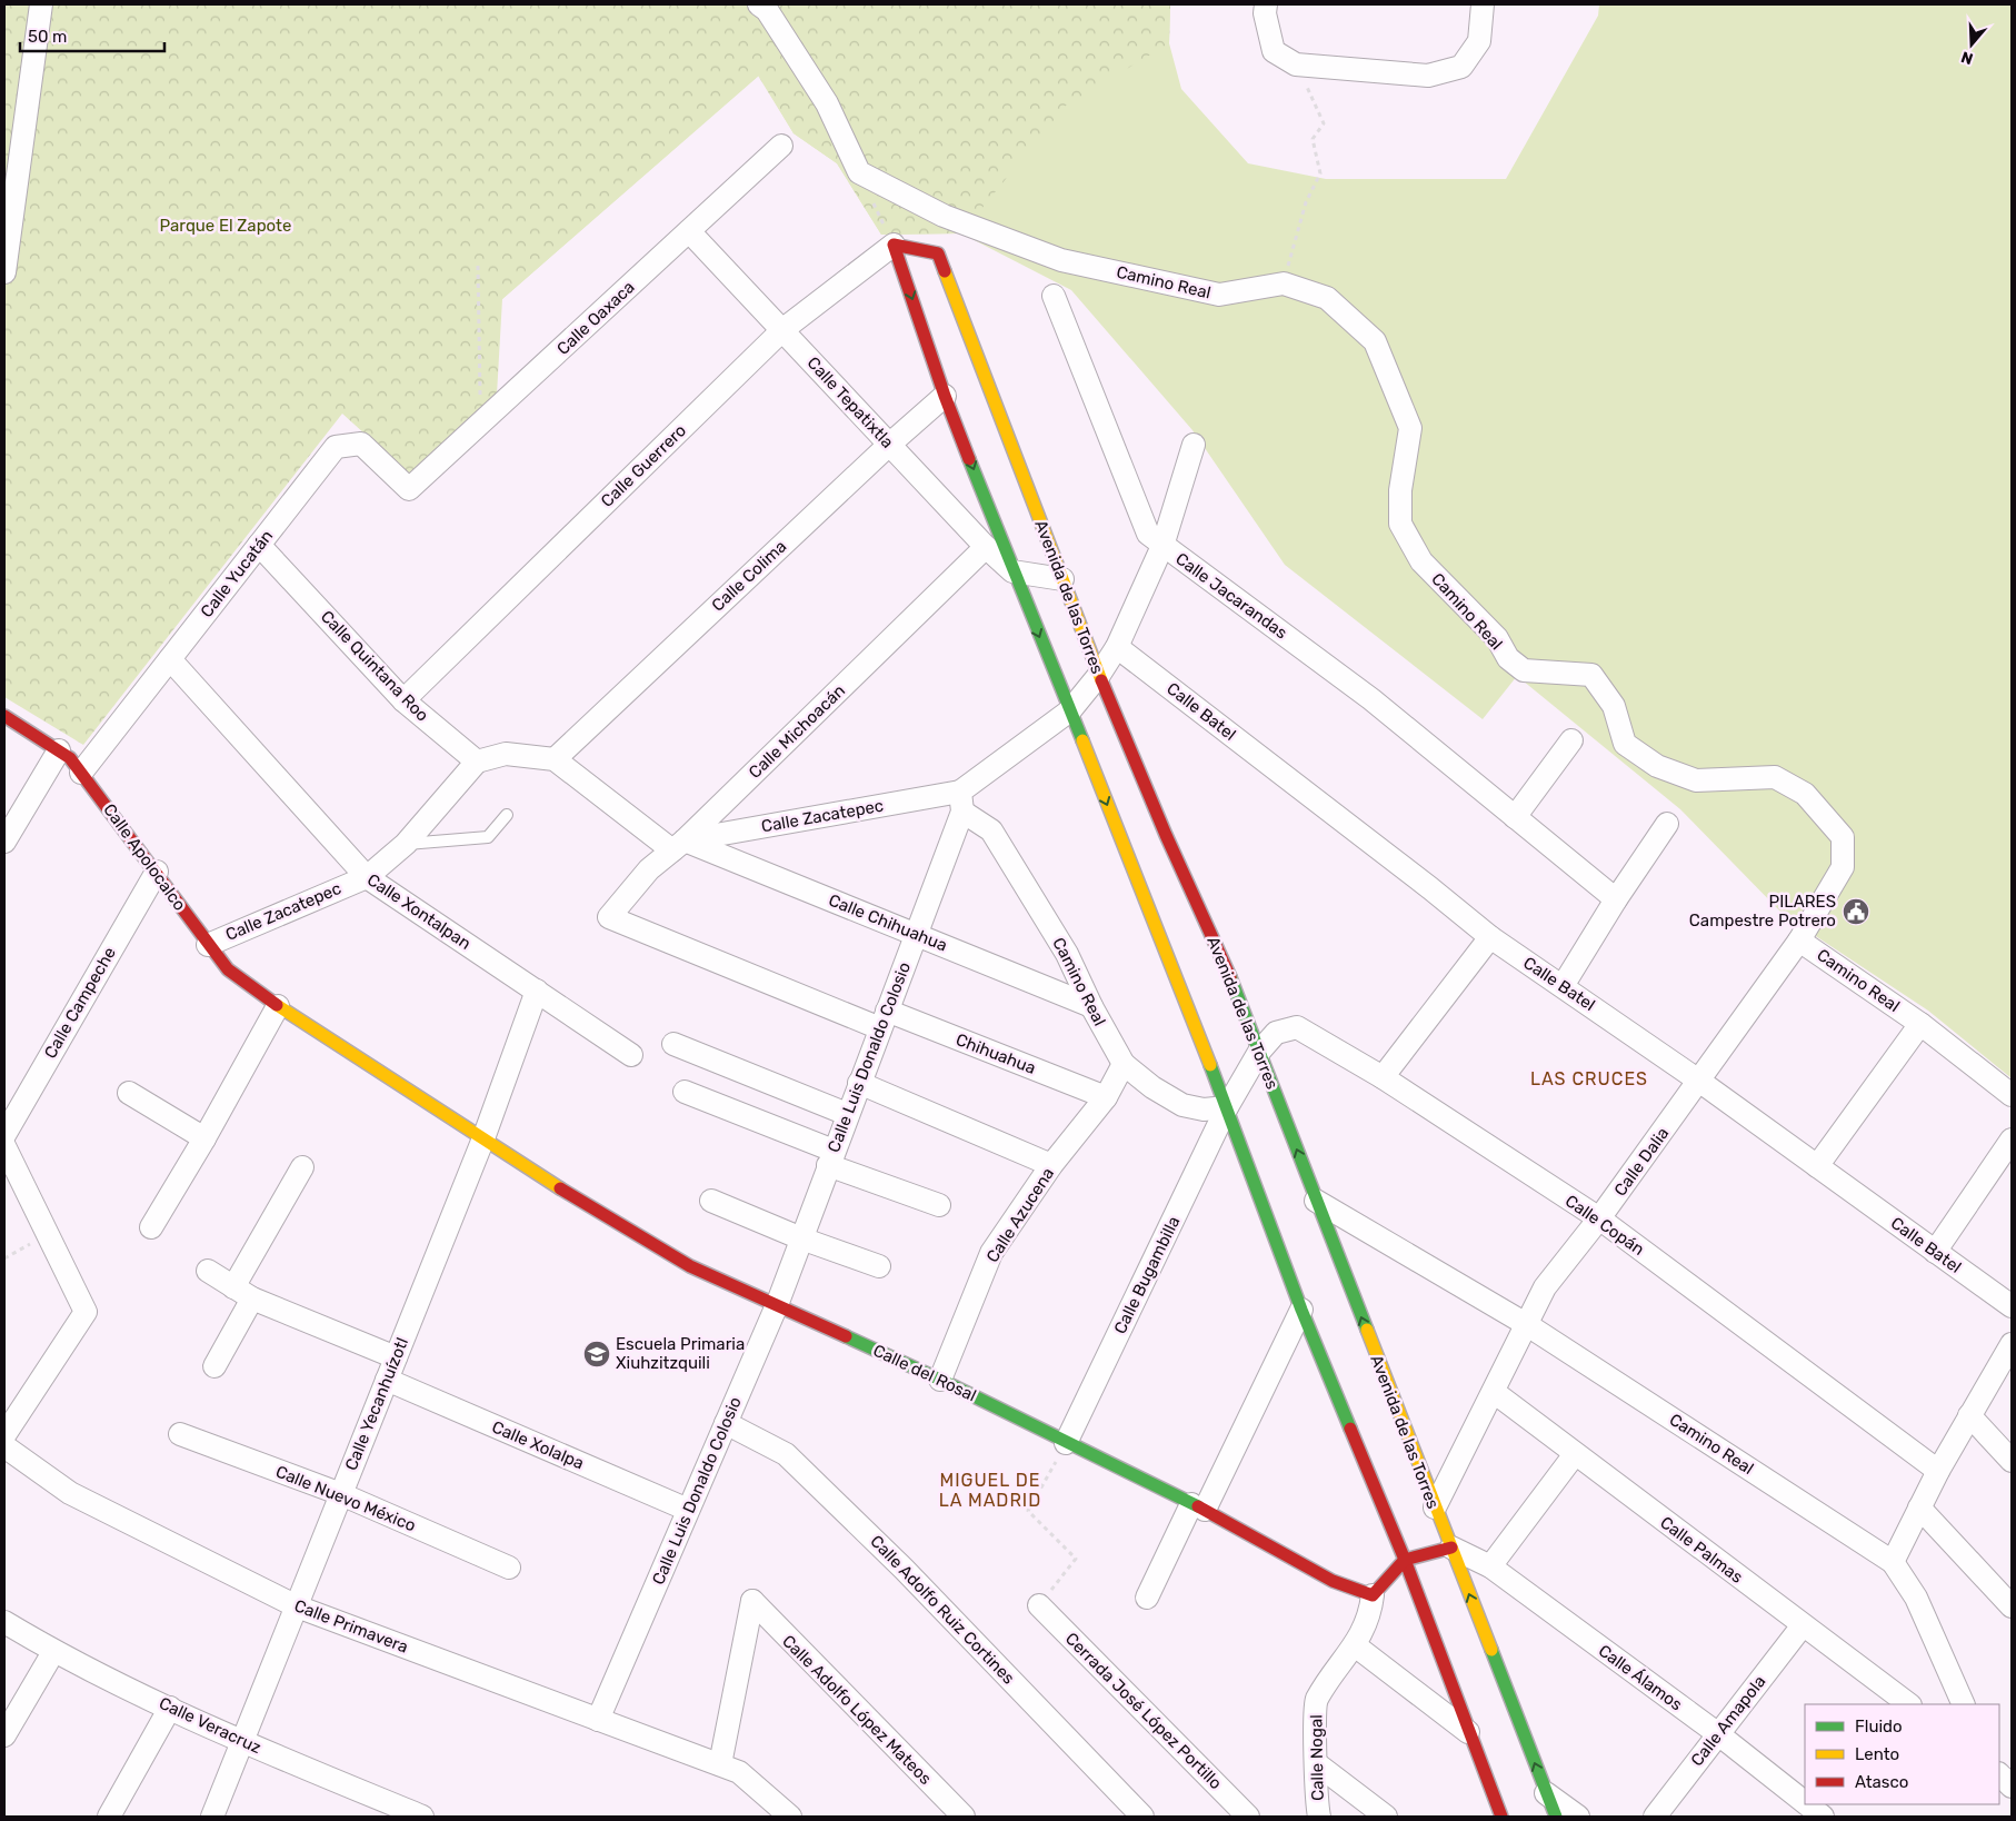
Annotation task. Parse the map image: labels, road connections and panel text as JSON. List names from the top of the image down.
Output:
{
  "streets": {
    "street": [
      "Camino Real",
      "Calle Oaxaca",
      "Calle Tepatixtla",
      "Calle Guerrero",
      "Calle Yucatán",
      "Calle Colima",
      "Calle Jacarandas",
      "Avenida de las Torres",
      "Calle Quintana Roo",
      "Calle Batel",
      "Calle Michoacán",
      "Calle Zacatepec",
      "Calle Apolocalco",
      "Calle Xontalpan",
      "Calle Chihuahua",
      "Calle Campeche",
      "Chihuahua",
      "Calle Luis Donaldo Colosio",
      "Calle Dalia",
      "Calle Azucena",
      "Calle Copán",
      "Calle Bugambilla",
      "Calle del Rosal",
      "Calle Yecanhuízotl",
      "Calle Xolalpa",
      "Calle Nuevo México",
      "Calle Palmas",
      "Calle Adolfo Ruiz Cortines",
      "Calle Primavera",
      "Calle Álamos",
      "Calle Adolfo López Mateos",
      "Cerrada José López Portillo",
      "Calle Amapola",
      "Calle Veracruz",
      "Calle Nogal"
    ]
  },
  "crossings": [
    ["Camino Real", "Avenida de las Torres"],
    ["Camino Real", "Calle Zacatepec"],
    ["Camino Real", "Calle Chihuahua"],
    ["Camino Real", "Calle Luis Donaldo Colosio"],
    ["Camino Real", "Calle Dalia"],
    ["Camino Real", "Calle Azucena"],
    ["Camino Real", "Calle Bugambilla"],
    ["Calle Oaxaca", "Calle Tepatixtla"],
    ["Calle Oaxaca", "Calle Yucatán"],
    ["Calle Tepatixtla", "Calle Guerrero"],
    ["Calle Tepatixtla", "Calle Colima"],
    ["Calle Tepatixtla", "Calle Michoacán"],
    ["Calle Guerrero", "Avenida de las Torres"],
    ["Calle Guerrero", "Calle Quintana Roo"],
    ["Calle Yucatán", "Calle Quintana Roo"],
    ["Calle Yucatán", "Calle Apolocalco"],
    ["Calle Yucatán", "Calle Xontalpan"],
    ["Avenida de las Torres", "Calle Dalia"],
    ["Avenida de las Torres", "Calle Copán"],
    ["Avenida de las Torres", "Calle Bugambilla"],
    ["Avenida de las Torres", "Calle Álamos"],
    ["Calle Quintana Roo", "Calle Zacatepec"],
    ["Calle Batel", "Calle Dalia"],
    ["Calle Michoacán", "Calle Zacatepec"],
    ["Calle Michoacán", "Calle Chihuahua"],
    ["Calle Michoacán", "Chihuahua"],
    ["Calle Michoacán", "Calle Luis Donaldo Colosio"],
    ["Calle Zacatepec", "Calle Apolocalco"],
    ["Calle Zacatepec", "Calle Xontalpan"],
    ["Calle Zacatepec", "Calle Chihuahua"],
    ["Calle Zacatepec", "Calle Luis Donaldo Colosio"],
    ["Calle Apolocalco", "Calle Campeche"],
    ["Calle Apolocalco", "Calle del Rosal"],
    ["Calle Apolocalco", "Calle Yecanhuízotl"],
    ["Calle Xontalpan", "Calle Yecanhuízotl"],
    ["Calle Chihuahua", "Calle Luis Donaldo Colosio"],
    ["Chihuahua", "Calle Luis Donaldo Colosio"],
    ["Chihuahua", "Calle Azucena"],
    ["Calle Luis Donaldo Colosio", "Calle del Rosal"],
    ["Calle Luis Donaldo Colosio", "Calle Xolalpa"],
    ["Calle Luis Donaldo Colosio", "Calle Adolfo Ruiz Cortines"],
    ["Calle Luis Donaldo Colosio", "Calle Primavera"],
    ["Calle Dalia", "Calle Copán"],
    ["Calle Dalia", "Calle Palmas"],
    ["Calle Azucena", "Calle del Rosal"],
    ["Calle Copán", "Calle Bugambilla"],
    ["Calle Bugambilla", "Calle del Rosal"],
    ["Calle del Rosal", "Calle Yecanhuízotl"],
    ["Calle del Rosal", "Calle Nogal"],
    ["Calle Yecanhuízotl", "Calle Xolalpa"],
    ["Calle Yecanhuízotl", "Calle Nuevo México"],
    ["Calle Yecanhuízotl", "Calle Primavera"],
    ["Calle Yecanhuízotl", "Calle Veracruz"],
    ["Calle Palmas", "Calle Amapola"],
    ["Calle Primavera", "Calle Adolfo López Mateos"],
    ["Calle Álamos", "Calle Amapola"]
  ],
  "districts": ["LAS CRUCES", "MIGUEL DE LA MADRID"],
  "parks": ["Parque El Zapote"],
  "places": {
    "public building": ["PILARES Campestre Potrero"],
    "school or university": ["Escuela Primaria Xiuhzitzquili"]
  },
  "legend": ["Fluido", "Lento", "Atasco"],
  "scale_bar": "50 m",
  "north": "bottom"
}
